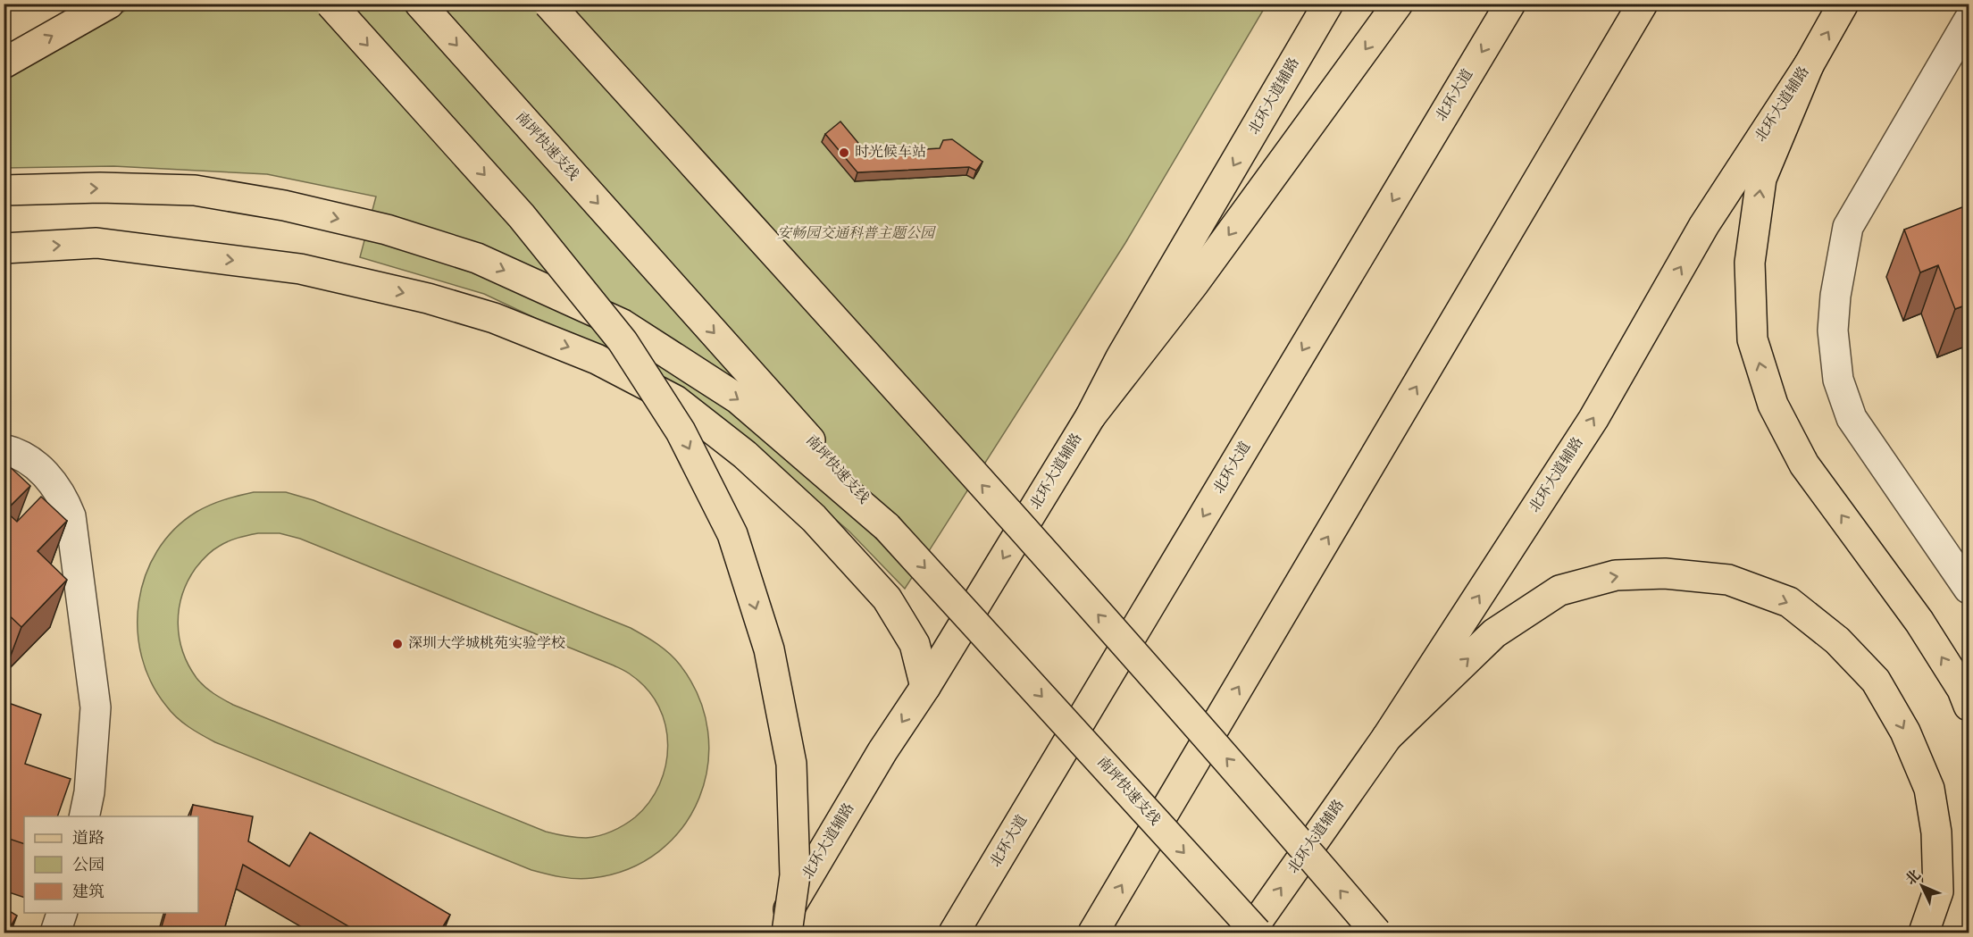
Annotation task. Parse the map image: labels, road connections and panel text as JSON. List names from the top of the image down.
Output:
{
  "streets": {
    "main road": ["北环大道", "北环大道辅路", "南坪快速支线"]
  },
  "parks": ["安畅园交通科普主题公园"],
  "places": ["时光候车站", "深圳大学城桃苑实验学校"],
  "legend": ["道路", "公园", "建筑"],
  "north": "top left"
}
